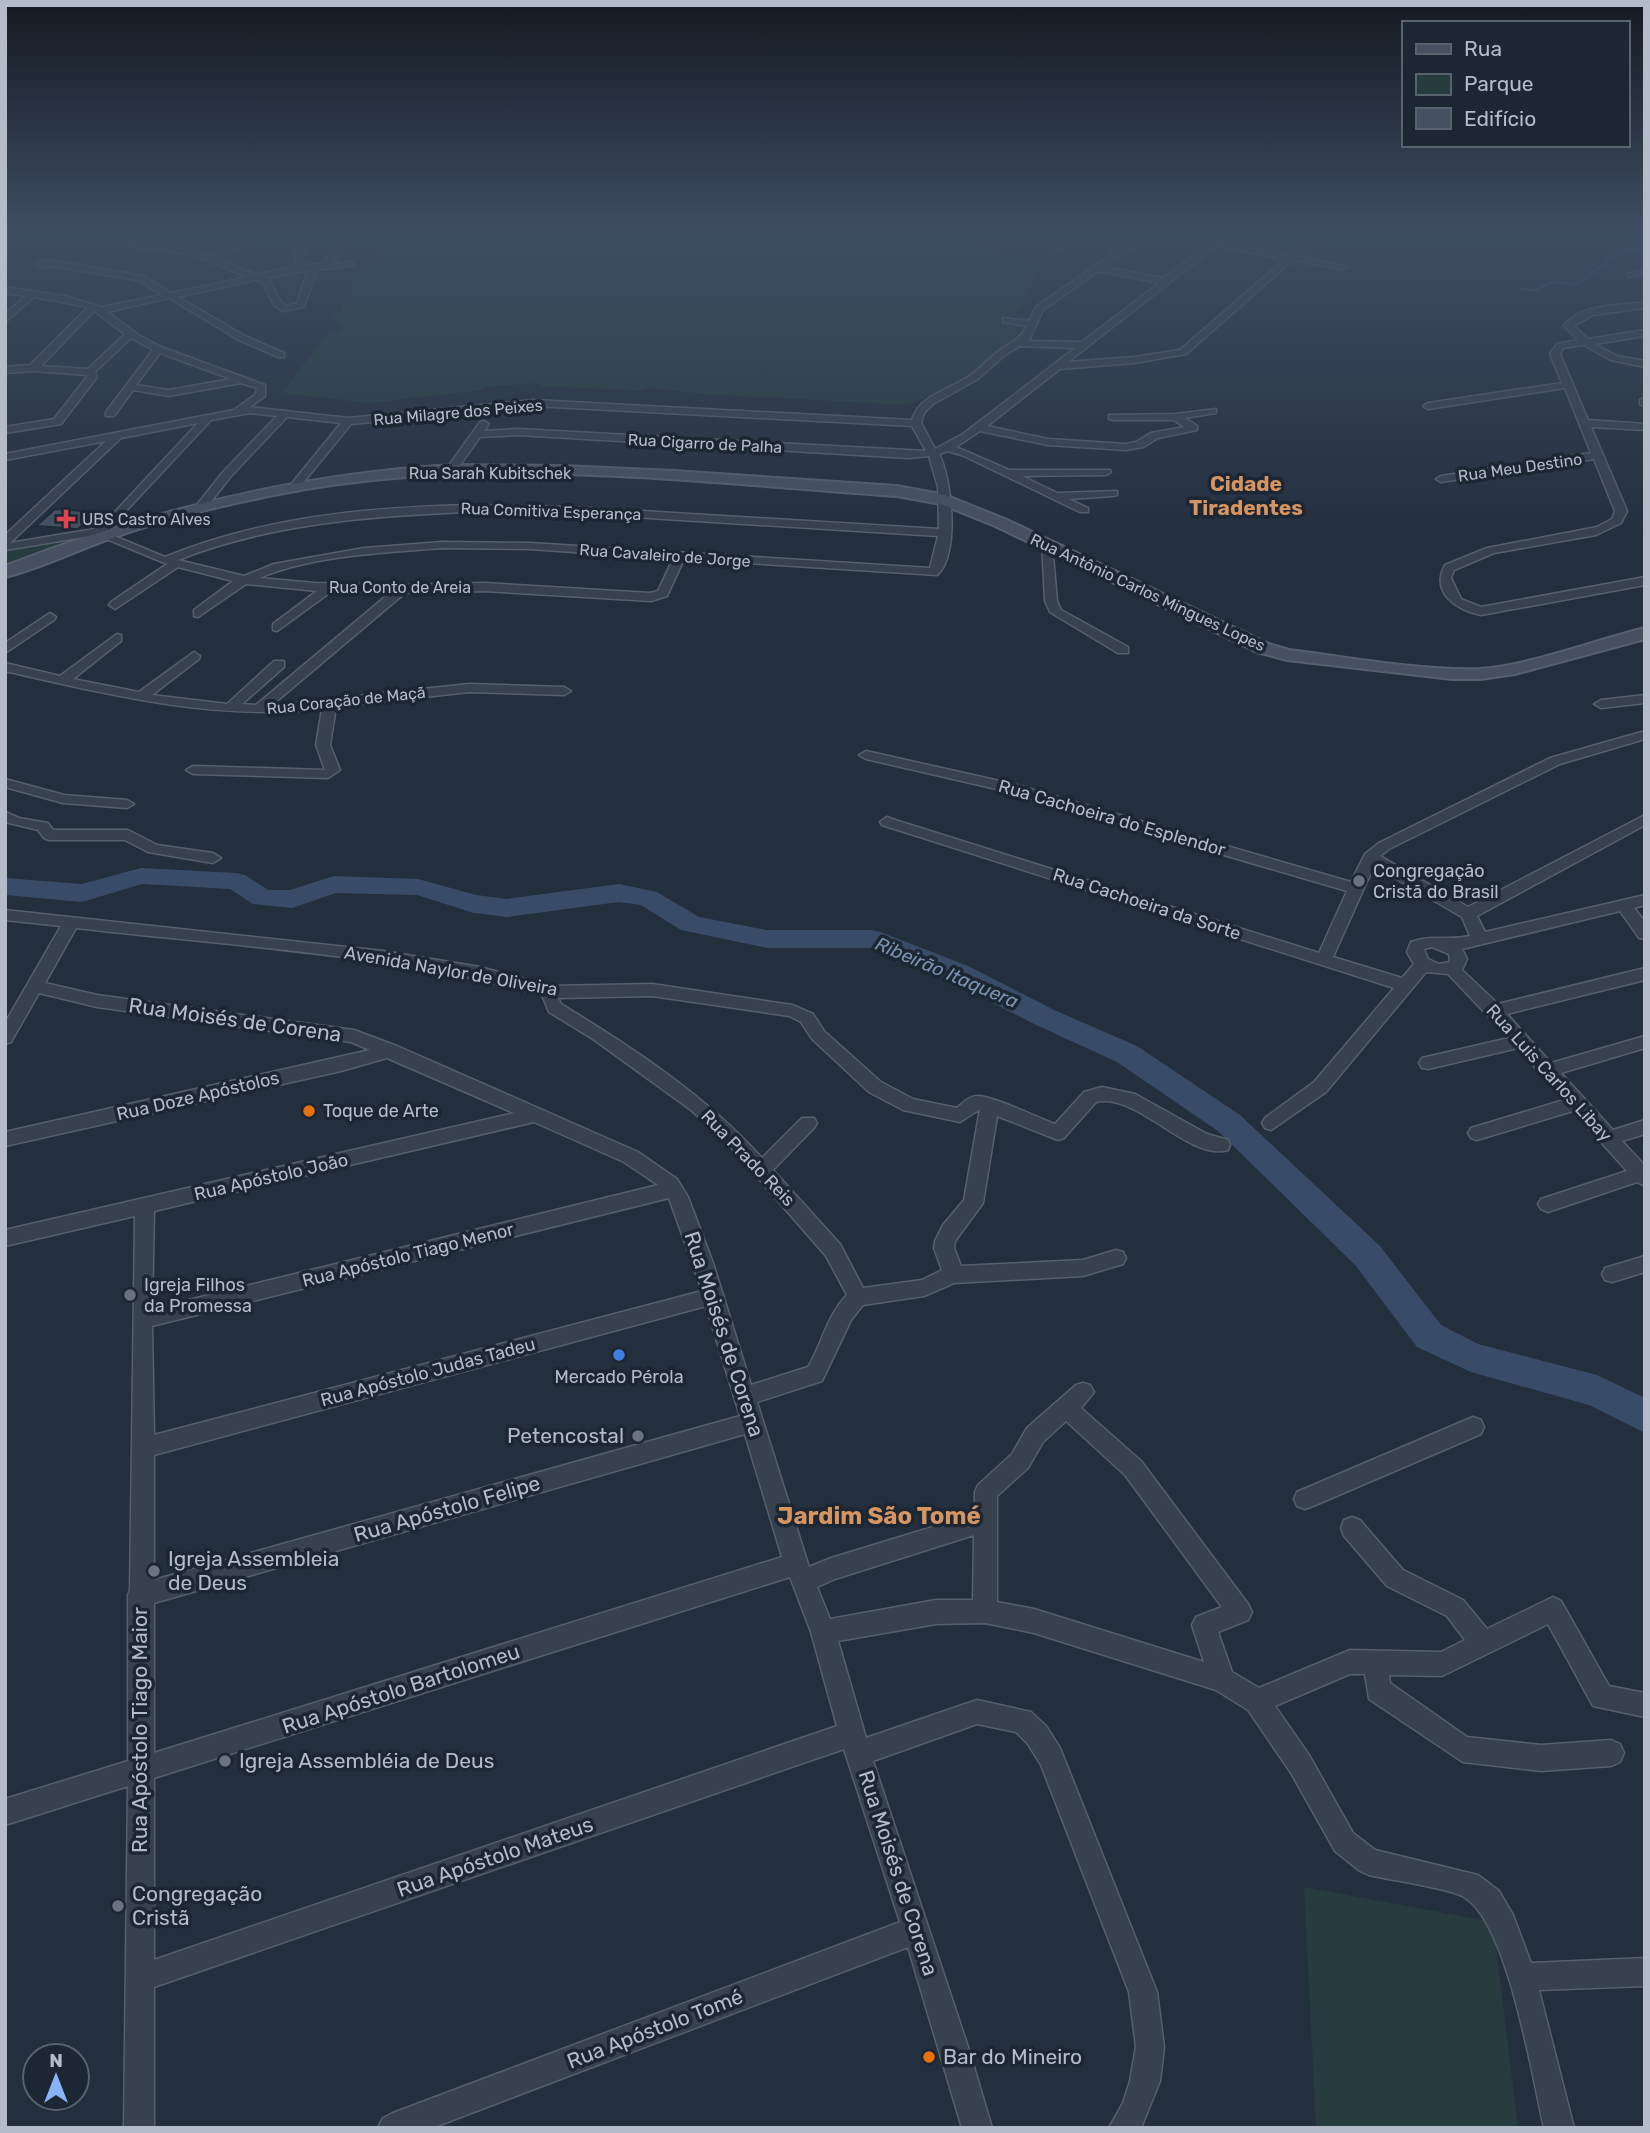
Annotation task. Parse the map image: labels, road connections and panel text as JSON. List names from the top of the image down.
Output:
{
  "streets": {
    "street": [
      "Rua Milagre dos Peixes",
      "Rua Cigarro de Palha",
      "Rua Meu Destino",
      "Rua Sarah Kubitschek",
      "Rua Comitiva Esperança",
      "Rua Cavaleiro de Jorge",
      "Rua Conto de Areia",
      "Rua Antônio Carlos Mingues Lopes",
      "Rua Coração de Maçã",
      "Rua Cachoeira do Esplendor",
      "Rua Cachoeira da Sorte",
      "Avenida Naylor de Oliveira",
      "Rua Moisés de Corena",
      "Rua Luis Carlos Libay",
      "Rua Doze Apóstolos",
      "Rua Prado Reis",
      "Rua Apóstolo João",
      "Rua Apóstolo Tiago Menor",
      "Rua Apóstolo Judas Tadeu",
      "Rua Apóstolo Felipe",
      "Rua Apóstolo Bartolomeu",
      "Rua Apóstolo Tiago Maior",
      "Rua Apóstolo Mateus",
      "Rua Apóstolo Tomé"
    ]
  },
  "crossings": [
    ["Rua Milagre dos Peixes", "Rua Cavaleiro de Jorge"],
    ["Rua Cigarro de Palha", "Rua Cavaleiro de Jorge"],
    ["Rua Sarah Kubitschek", "Rua Cavaleiro de Jorge"],
    ["Rua Sarah Kubitschek", "Rua Conto de Areia"],
    ["Rua Sarah Kubitschek", "Rua Antônio Carlos Mingues Lopes"],
    ["Rua Comitiva Esperança", "Rua Cavaleiro de Jorge"],
    ["Rua Comitiva Esperança", "Rua Conto de Areia"],
    ["Rua Cavaleiro de Jorge", "Rua Conto de Areia"],
    ["Rua Cavaleiro de Jorge", "Rua Antônio Carlos Mingues Lopes"],
    ["Avenida Naylor de Oliveira", "Rua Prado Reis"],
    ["Rua Moisés de Corena", "Rua Doze Apóstolos"],
    ["Rua Moisés de Corena", "Rua Apóstolo João"],
    ["Rua Moisés de Corena", "Rua Apóstolo Tiago Menor"],
    ["Rua Moisés de Corena", "Rua Apóstolo Judas Tadeu"],
    ["Rua Moisés de Corena", "Rua Apóstolo Felipe"],
    ["Rua Moisés de Corena", "Rua Apóstolo Bartolomeu"],
    ["Rua Moisés de Corena", "Rua Apóstolo Mateus"],
    ["Rua Moisés de Corena", "Rua Apóstolo Tomé"],
    ["Rua Apóstolo João", "Rua Apóstolo Tiago Maior"],
    ["Rua Apóstolo Tiago Menor", "Rua Apóstolo Tiago Maior"],
    ["Rua Apóstolo Judas Tadeu", "Rua Apóstolo Tiago Maior"],
    ["Rua Apóstolo Felipe", "Rua Apóstolo Tiago Maior"],
    ["Rua Apóstolo Bartolomeu", "Rua Apóstolo Tiago Maior"],
    ["Rua Apóstolo Tiago Maior", "Rua Apóstolo Mateus"]
  ],
  "districts": ["Cidade Tiradentes", "Jardim São Tomé"],
  "water": ["Ribeirão Itaquera"],
  "places": {
    "health": ["UBS Castro Alves"],
    "other": [
      "Congregação Cristã do Brasil",
      "Toque de Arte",
      "Igreja Filhos da Promessa",
      "Mercado Pérola",
      "Petencostal",
      "Igreja Assembleia de Deus",
      "Igreja Assembléia de Deus",
      "Congregação Cristã",
      "Bar do Mineiro"
    ]
  },
  "legend": ["Rua", "Parque", "Edifício"],
  "north": "top"
}
